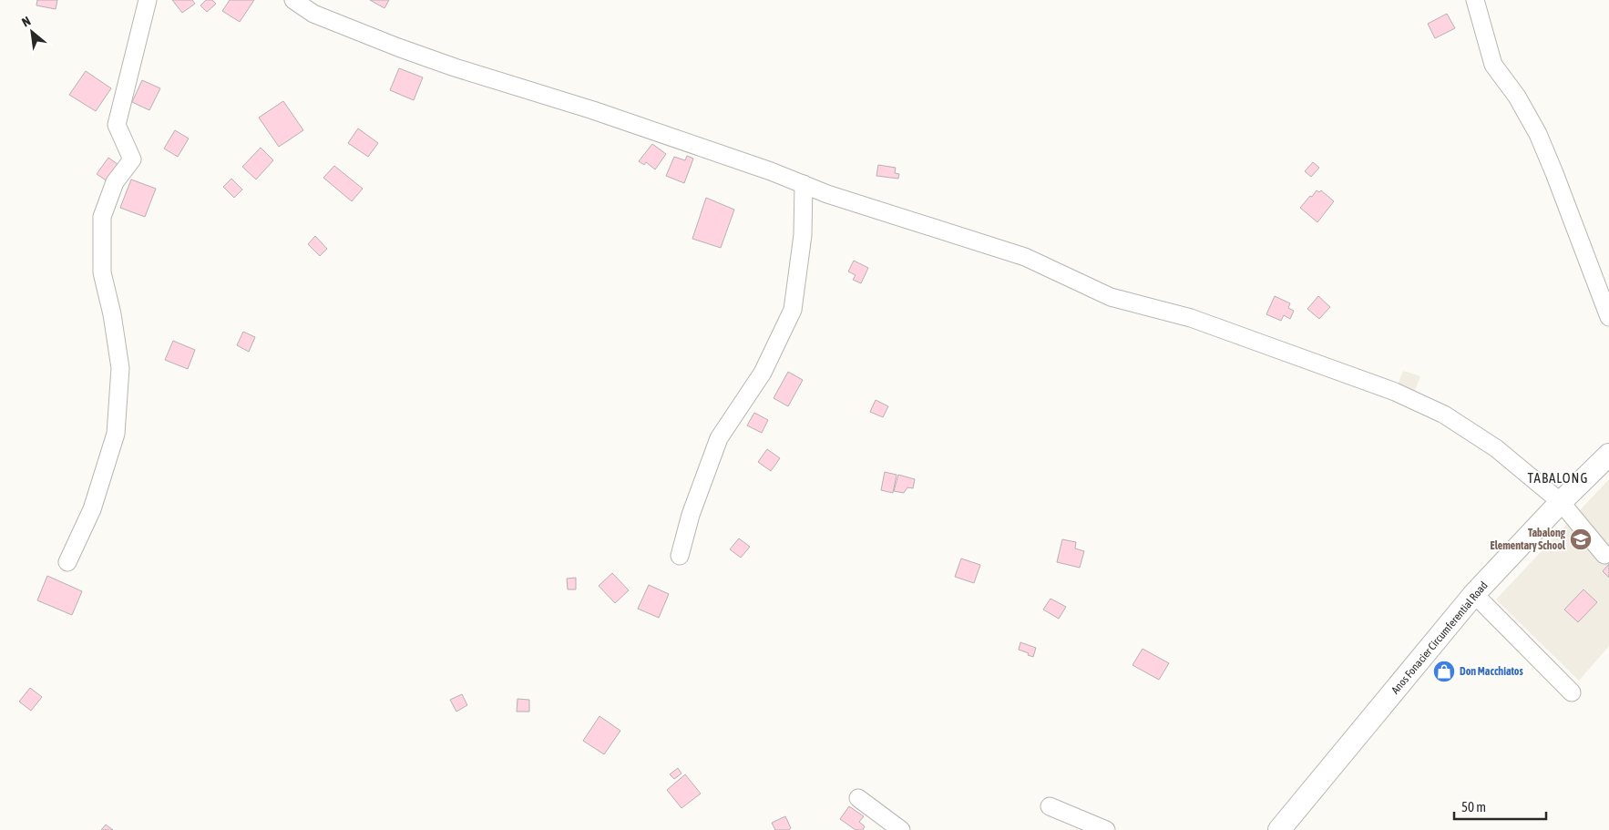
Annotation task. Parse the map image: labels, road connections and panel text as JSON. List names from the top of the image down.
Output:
{
  "streets": {
    "main road": ["Anos Fonacier Circumferential Road"]
  },
  "districts": ["TABALONG"],
  "places": {
    "school or university": ["Tabalong Elementary School"],
    "shop": ["Don Macchiatos"]
  },
  "scale_bar": "50 m",
  "north": "top left"
}
